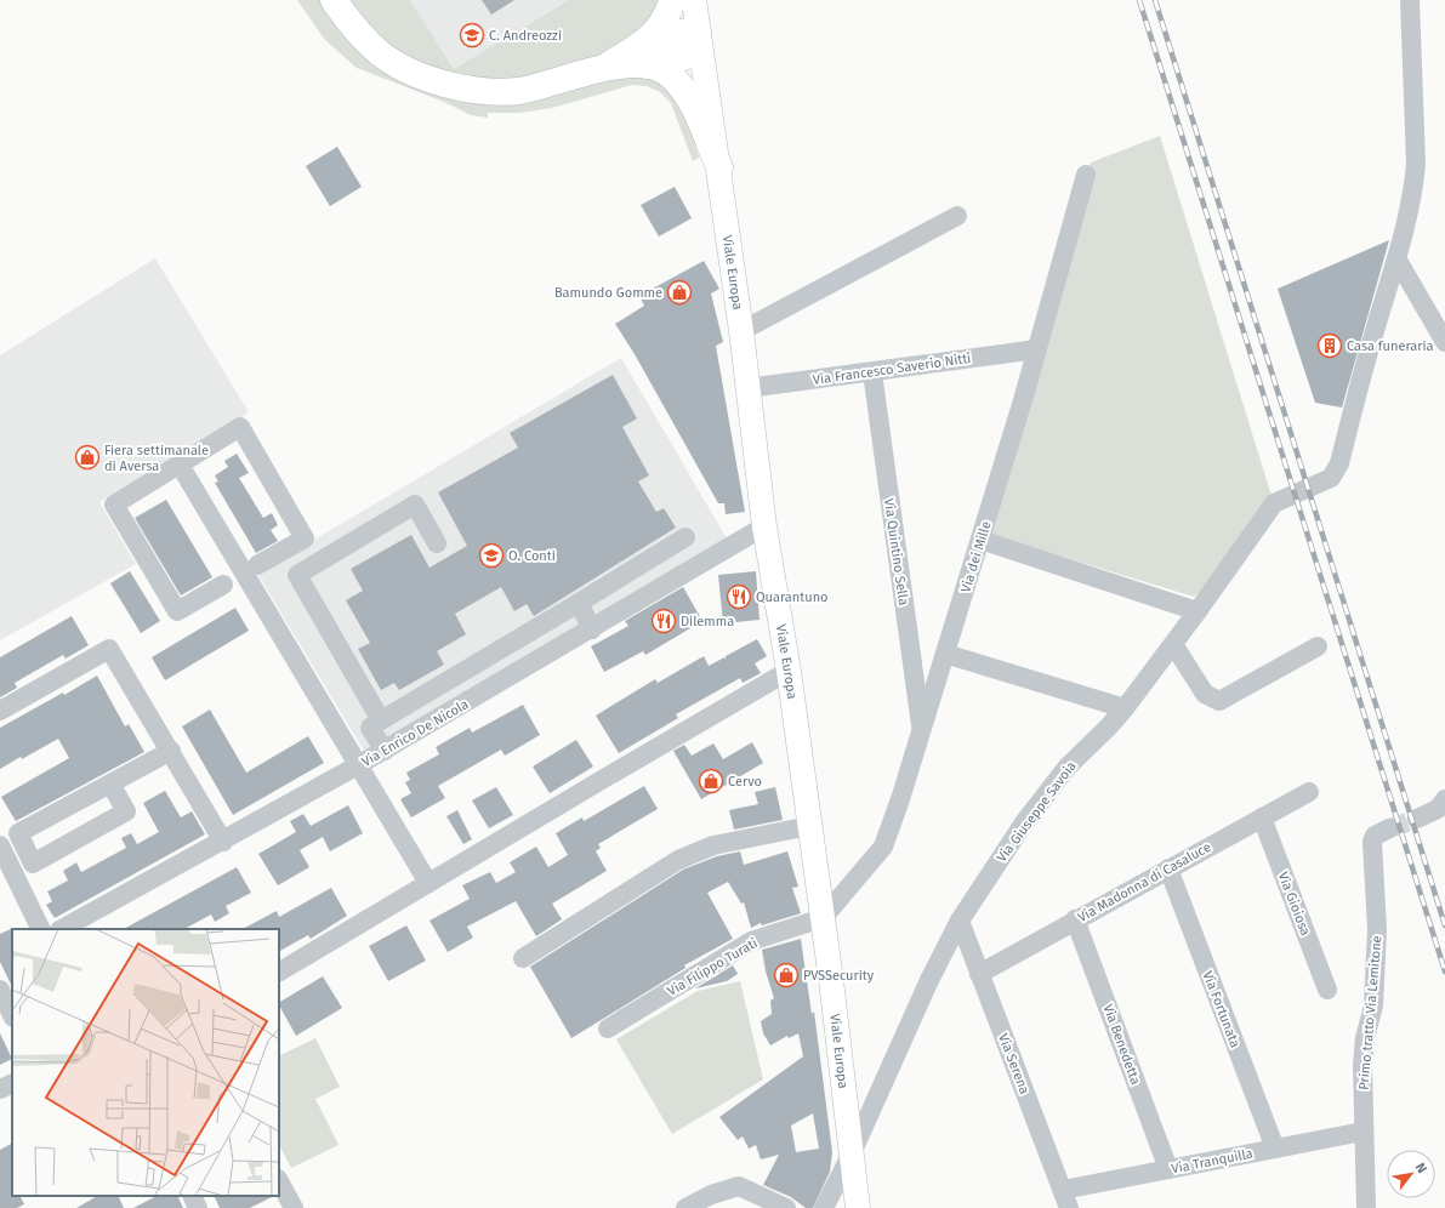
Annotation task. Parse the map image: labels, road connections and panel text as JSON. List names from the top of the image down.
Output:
{
  "streets": {
    "main road": ["Viale Europa"],
    "street": [
      "Via Francesco Saverio Nitti",
      "Via Quintino Sella",
      "Via dei Mille",
      "Via Enrico De Nicola",
      "Via Giuseppe Savoia",
      "Via Madonna di Casaluce",
      "Via Gioiosa",
      "Via Filippo Turati",
      "Via Fortunata",
      "Primo tratto Via Lemitone",
      "Via Benedetta",
      "Via Serena",
      "Via Tranquilla"
    ]
  },
  "crossings": [
    ["Viale Europa", "Via Francesco Saverio Nitti"],
    ["Viale Europa", "Via dei Mille"],
    ["Viale Europa", "Via Enrico De Nicola"],
    ["Viale Europa", "Via Giuseppe Savoia"],
    ["Viale Europa", "Via Filippo Turati"],
    ["Via Francesco Saverio Nitti", "Via Quintino Sella"],
    ["Via Francesco Saverio Nitti", "Via dei Mille"],
    ["Via Quintino Sella", "Via dei Mille"],
    ["Via dei Mille", "Via Filippo Turati"],
    ["Via Giuseppe Savoia", "Via Serena"],
    ["Via Madonna di Casaluce", "Via Gioiosa"],
    ["Via Madonna di Casaluce", "Via Fortunata"],
    ["Via Madonna di Casaluce", "Via Benedetta"],
    ["Via Madonna di Casaluce", "Via Serena"],
    ["Via Fortunata", "Via Tranquilla"],
    ["Primo tratto Via Lemitone", "Via Tranquilla"],
    ["Via Benedetta", "Via Tranquilla"],
    ["Via Serena", "Via Tranquilla"]
  ],
  "places": {
    "school or university": ["C. Andreozzi", "O. Conti"],
    "shop": [
      "Bamundo Gomme",
      "Fiera settimanale di Aversa",
      "Cervo",
      "PVSSecurity"
    ],
    "building": ["Casa funeraria"],
    "restaurant": ["Quarantuno", "Dilemma"]
  },
  "north": "top right"
}
